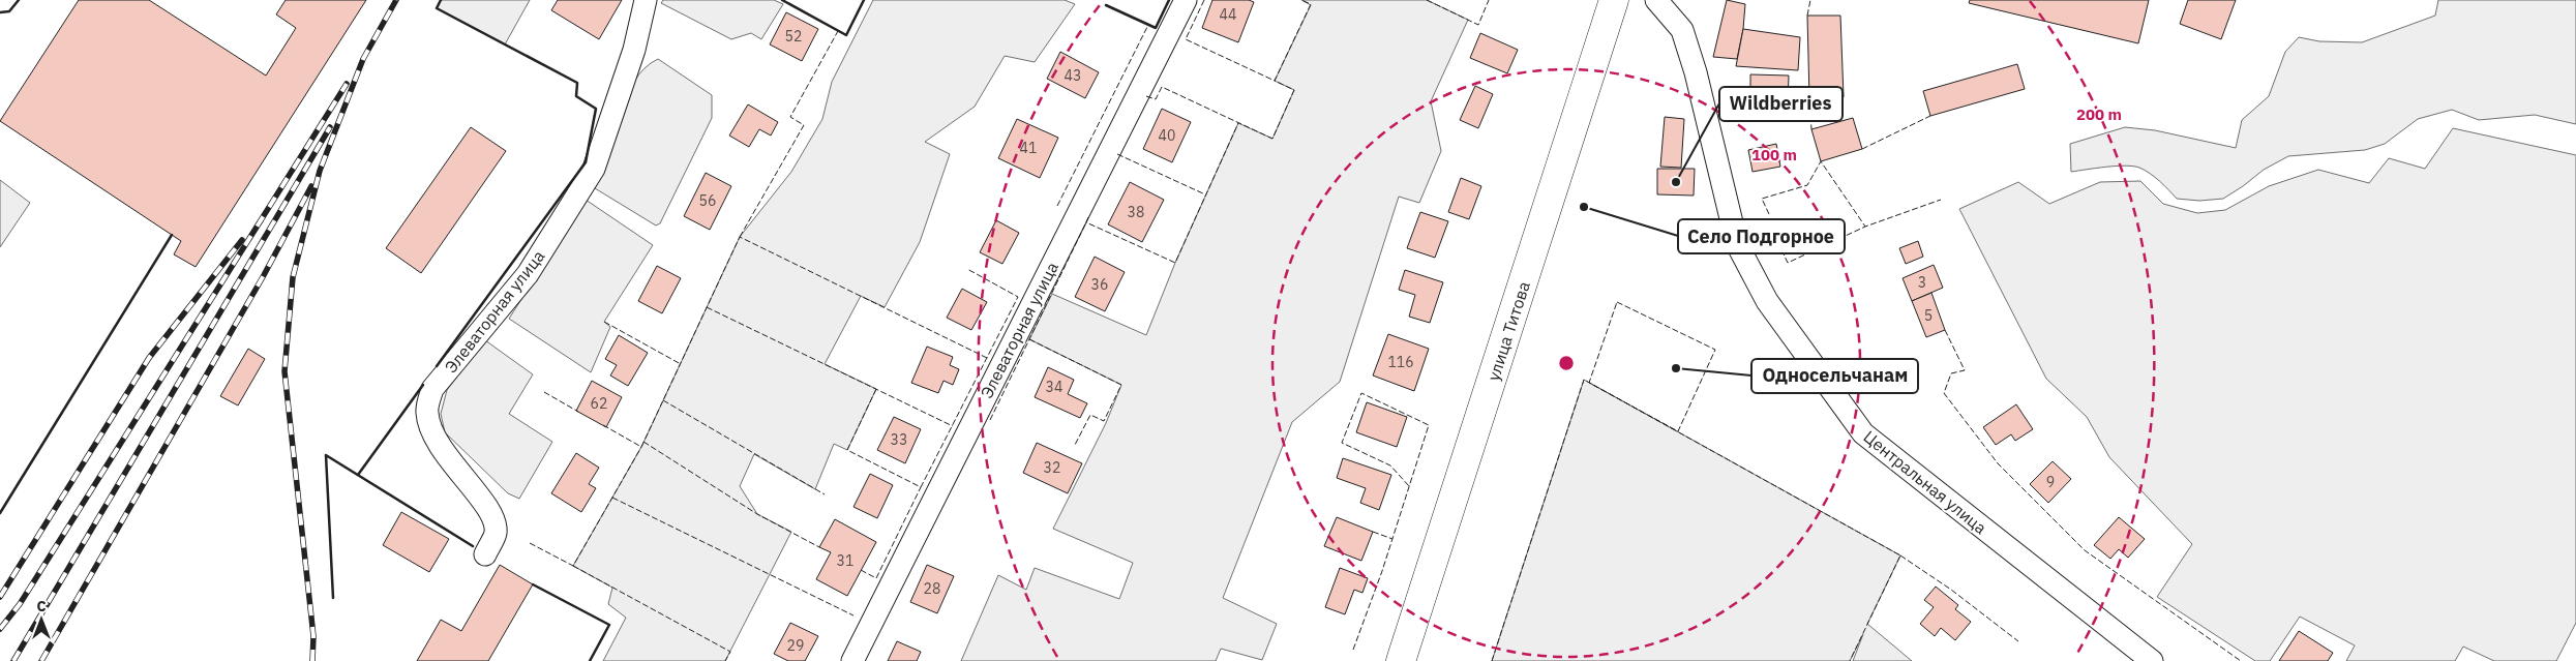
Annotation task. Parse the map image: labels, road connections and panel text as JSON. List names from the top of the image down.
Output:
{
  "streets": {
    "main road": ["улица Титова"],
    "street": ["Элеваторная улица", "Центральная улица"]
  },
  "places": ["Wildberries", "Село Подгорное", "Односельчанам"],
  "house_numbers": [
    "44",
    "52",
    "43",
    "40",
    "41",
    "56",
    "38",
    "3",
    "36",
    "5",
    "116",
    "34",
    "62",
    "33",
    "32",
    "9",
    "31",
    "28",
    "29"
  ],
  "north": "top",
  "rings": ["200 m", "100 m"]
}
